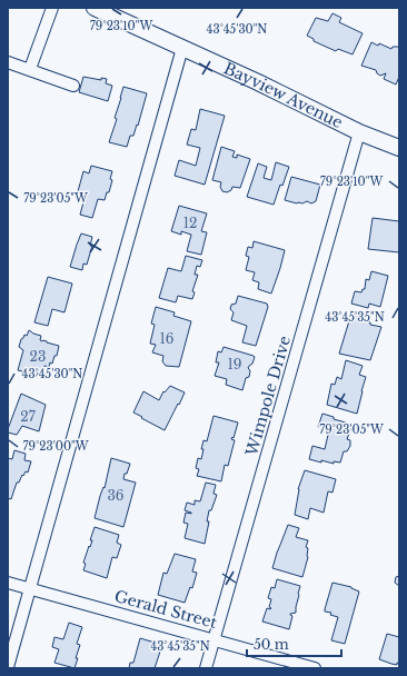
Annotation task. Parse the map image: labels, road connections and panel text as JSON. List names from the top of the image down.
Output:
{
  "streets": {
    "main road": ["Bayview Avenue"],
    "street": ["Wimpole Drive", "Gerald Street"]
  },
  "crossings": [
    ["Bayview Avenue", "Wimpole Drive"],
    ["Wimpole Drive", "Gerald Street"]
  ],
  "house_numbers": [
    "12",
    "16",
    "23",
    "19",
    "27",
    "36"
  ],
  "scale_bar": "50 m",
  "coordinates": [
    "79°23'10\"W",
    "43°45'30\"N",
    "79°23'05\"W",
    "43°45'35\"N",
    "79°23'00\"W"
  ]
}
